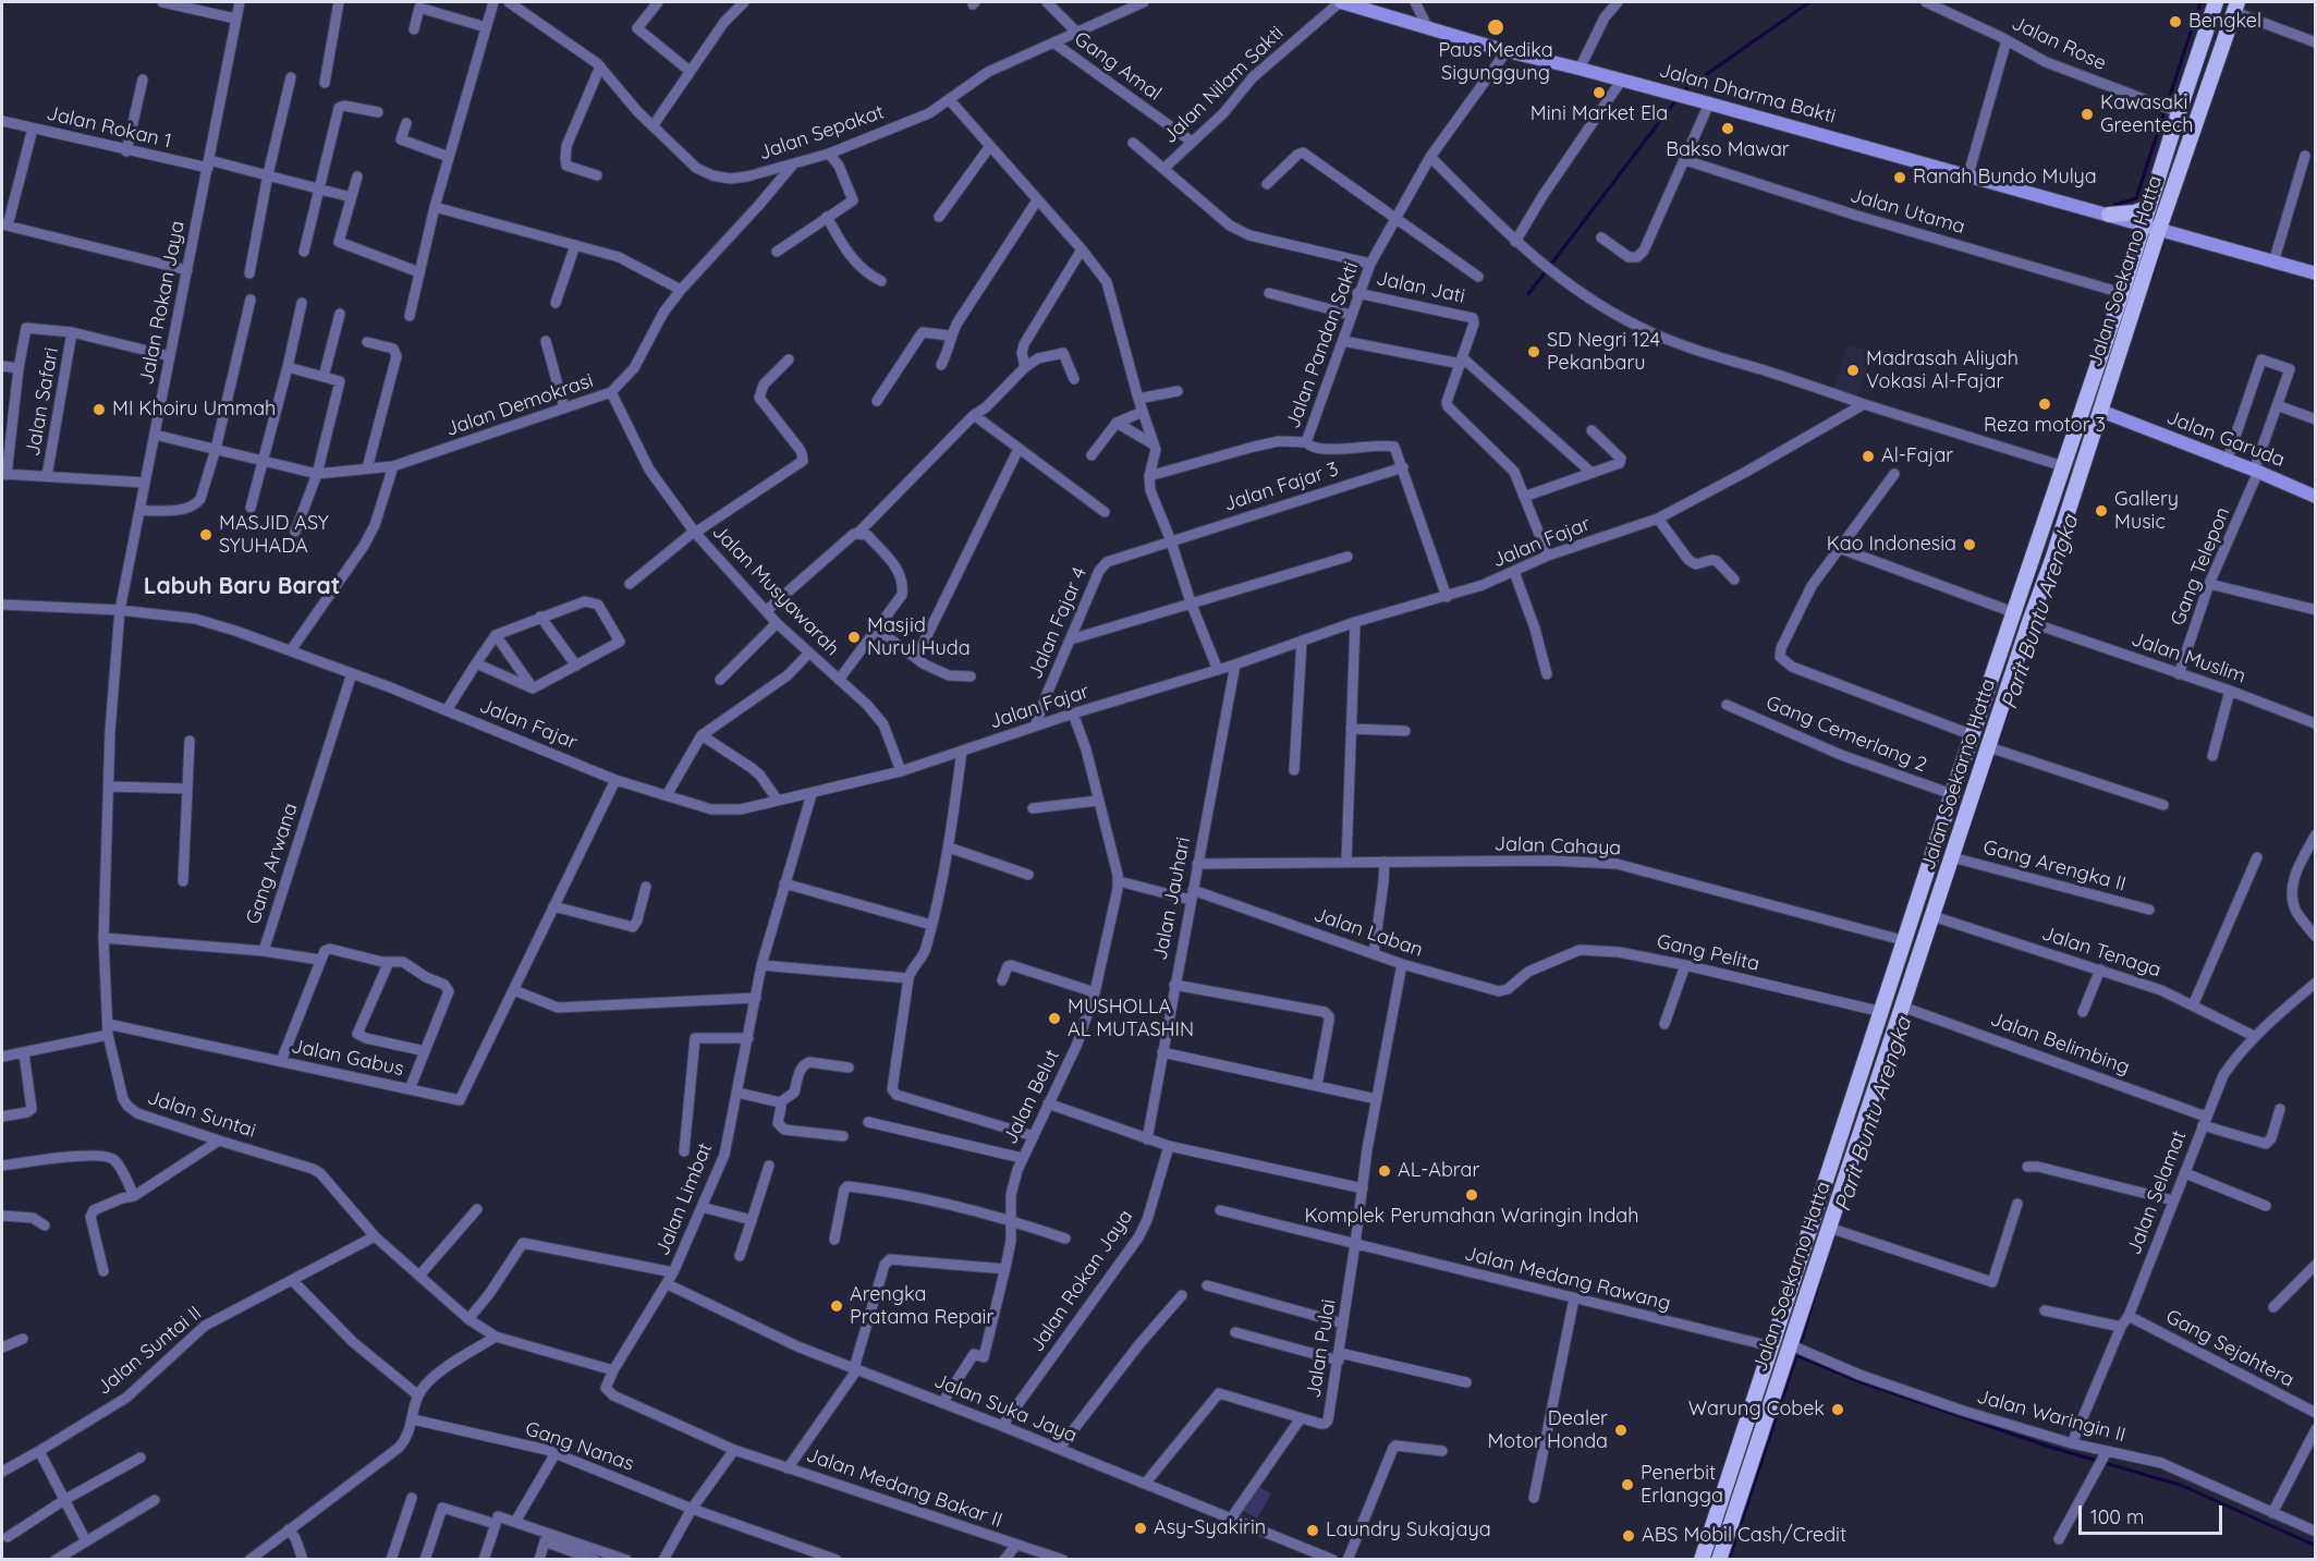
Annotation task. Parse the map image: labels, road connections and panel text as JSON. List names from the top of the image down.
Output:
{
  "streets": {
    "main road": ["Jalan Dharma Bakti", "Jalan Soekarno Hatta", "Jalan Garuda"],
    "street": [
      "Jalan Rose",
      "Gang Amal",
      "Jalan Nilam Sakti",
      "Jalan Rokan 1",
      "Jalan Sepakat",
      "Jalan Utama",
      "Jalan Jati",
      "Jalan Rokan Jaya",
      "Jalan Pandan Sakti",
      "Jalan Safari",
      "Jalan Demokrasi",
      "Jalan Fajar 3",
      "Jalan Fajar",
      "Gang Telepon",
      "Jalan Musyawarah",
      "Jalan Fajar 4",
      "Jalan Muslim",
      "Gang Cemerlang 2",
      "Jalan Cahaya",
      "Gang Arwana",
      "Gang Arengka II",
      "Jalan Jauhari",
      "Jalan Laban",
      "Jalan Tenaga",
      "Gang Pelita",
      "Jalan Belimbing",
      "Jalan Gabus",
      "Jalan Belut",
      "Jalan Suntai",
      "Jalan Selamat",
      "Jalan Limbat",
      "Jalan Medang Rawang",
      "Jalan Pulai",
      "Gang Sejahtera",
      "Jalan Suntai II",
      "Jalan Suka Jaya",
      "Jalan Waringin II",
      "Gang Nanas",
      "Jalan Medang Bakar II"
    ]
  },
  "crossings": [
    ["Jalan Rose", "Jalan Soekarno Hatta"],
    ["Gang Amal", "Jalan Nilam Sakti"],
    ["Gang Amal", "Jalan Sepakat"],
    ["Jalan Nilam Sakti", "Jalan Dharma Bakti"],
    ["Jalan Nilam Sakti", "Jalan Pandan Sakti"],
    ["Jalan Dharma Bakti", "Jalan Soekarno Hatta"],
    ["Jalan Dharma Bakti", "Jalan Pandan Sakti"],
    ["Jalan Rokan 1", "Jalan Rokan Jaya"],
    ["Jalan Sepakat", "Jalan Demokrasi"],
    ["Jalan Utama", "Jalan Soekarno Hatta"],
    ["Jalan Soekarno Hatta", "Jalan Garuda"],
    ["Jalan Soekarno Hatta", "Jalan Muslim"],
    ["Jalan Soekarno Hatta", "Gang Cemerlang 2"],
    ["Jalan Soekarno Hatta", "Jalan Cahaya"],
    ["Jalan Soekarno Hatta", "Gang Arengka II"],
    ["Jalan Soekarno Hatta", "Jalan Tenaga"],
    ["Jalan Soekarno Hatta", "Gang Pelita"],
    ["Jalan Soekarno Hatta", "Jalan Belimbing"],
    ["Jalan Soekarno Hatta", "Jalan Medang Rawang"],
    ["Jalan Soekarno Hatta", "Jalan Waringin II"],
    ["Jalan Jati", "Jalan Pandan Sakti"],
    ["Jalan Jati", "Jalan Fajar"],
    ["Jalan Rokan Jaya", "Jalan Safari"],
    ["Jalan Rokan Jaya", "Jalan Demokrasi"],
    ["Jalan Rokan Jaya", "Jalan Fajar"],
    ["Jalan Rokan Jaya", "Jalan Suntai"],
    ["Jalan Rokan Jaya", "Jalan Suka Jaya"],
    ["Jalan Pandan Sakti", "Jalan Fajar 3"],
    ["Jalan Pandan Sakti", "Jalan Fajar"],
    ["Jalan Demokrasi", "Jalan Musyawarah"],
    ["Jalan Garuda", "Gang Telepon"],
    ["Jalan Fajar 3", "Jalan Fajar 4"],
    ["Jalan Fajar", "Jalan Musyawarah"],
    ["Jalan Fajar", "Jalan Fajar 4"],
    ["Jalan Fajar", "Gang Arwana"],
    ["Jalan Fajar", "Jalan Jauhari"],
    ["Jalan Fajar", "Jalan Gabus"],
    ["Jalan Fajar", "Jalan Belut"],
    ["Jalan Fajar", "Jalan Suntai"],
    ["Jalan Fajar", "Jalan Limbat"],
    ["Gang Telepon", "Jalan Muslim"],
    ["Jalan Cahaya", "Jalan Jauhari"],
    ["Gang Arwana", "Jalan Suntai"],
    ["Jalan Jauhari", "Jalan Laban"],
    ["Jalan Laban", "Gang Pelita"],
    ["Jalan Laban", "Jalan Belut"],
    ["Jalan Laban", "Jalan Pulai"],
    ["Jalan Tenaga", "Jalan Selamat"],
    ["Jalan Belimbing", "Jalan Selamat"],
    ["Jalan Gabus", "Jalan Suntai"],
    ["Jalan Belut", "Jalan Suka Jaya"],
    ["Jalan Suntai", "Jalan Limbat"],
    ["Jalan Suntai", "Jalan Suntai II"],
    ["Jalan Selamat", "Gang Sejahtera"],
    ["Jalan Selamat", "Jalan Waringin II"],
    ["Jalan Limbat", "Jalan Suka Jaya"],
    ["Jalan Medang Rawang", "Jalan Pulai"],
    ["Jalan Pulai", "Jalan Suka Jaya"]
  ],
  "districts": ["Labuh Baru Barat"],
  "water": ["Parit Buntu Arengka"],
  "places": [
    "Bengkel",
    "Paus Medika Sigunggung",
    "Mini Market Ela",
    "Kawasaki Greentech",
    "Bakso Mawar",
    "Ranah Bundo Mulya",
    "SD Negri 124 Pekanbaru",
    "Madrasah Aliyah Vokasi Al-Fajar",
    "Reza motor 3",
    "MI Khoiru Ummah",
    "Al-Fajar",
    "Gallery Music",
    "MASJID ASY SYUHADA",
    "Kao Indonesia",
    "Masjid Nurul Huda",
    "MUSHOLLA AL MUTASHIN",
    "AL-Abrar",
    "Komplek Perumahan Waringin Indah",
    "Arengka Pratama Repair",
    "Warung Cobek",
    "Dealer Motor Honda",
    "Penerbit Erlangga",
    "Asy-Syakirin",
    "Laundry Sukajaya",
    "ABS Mobil Cash/Credit"
  ],
  "scale_bar": "100 m"
}
